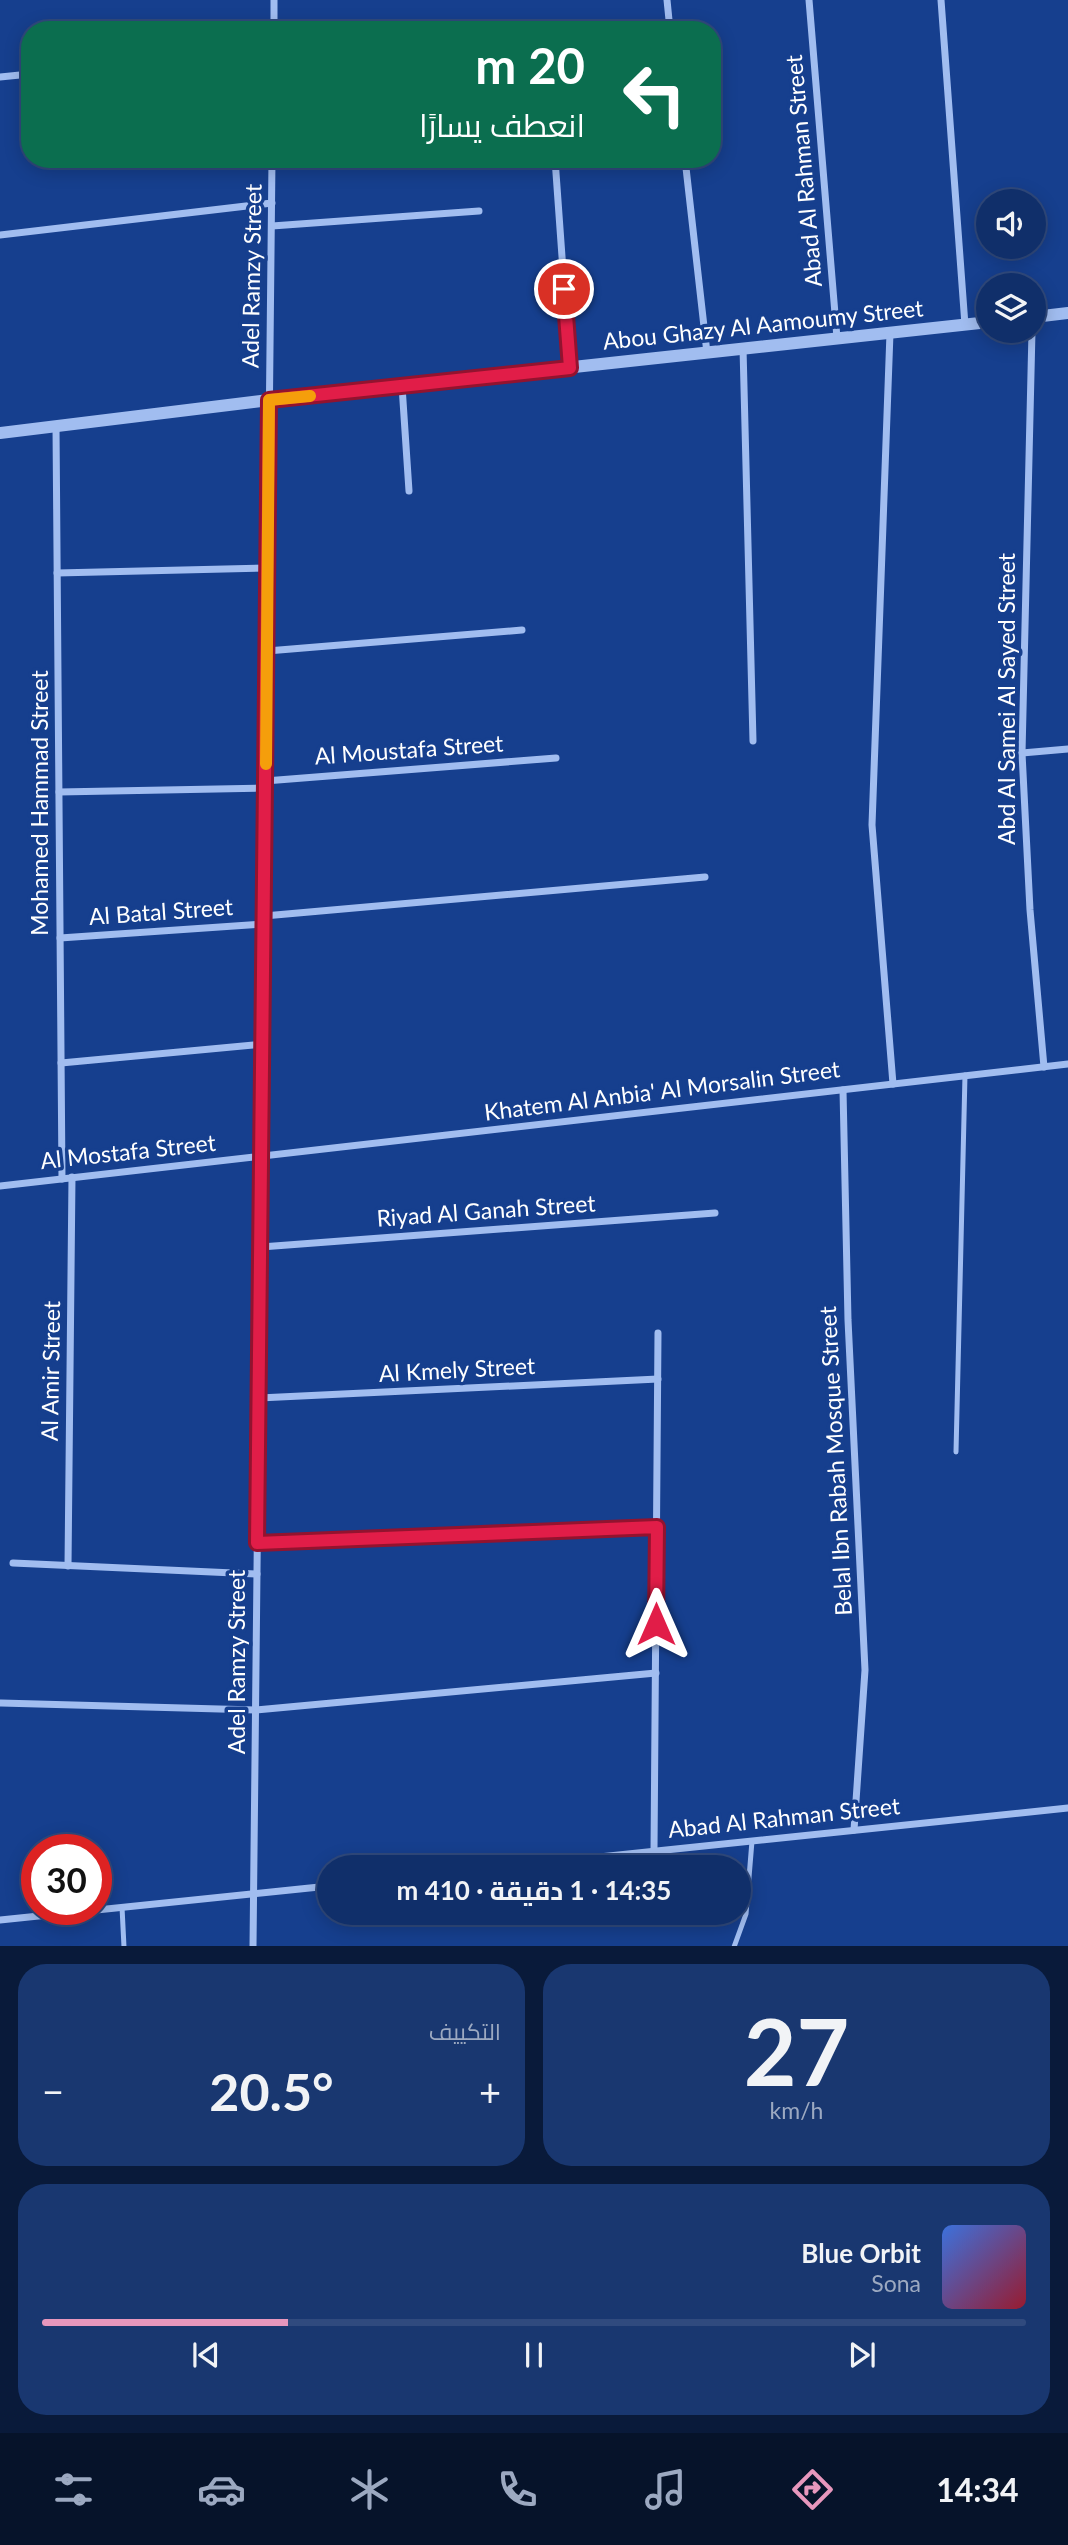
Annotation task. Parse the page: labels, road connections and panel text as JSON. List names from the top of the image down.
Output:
{
  "streets": {
    "street": [
      "Abad Al Rahman Street",
      "Adel Ramzy Street",
      "Abou Ghazy Al Aamoumy Street",
      "Abd Al Samei Al Sayed Street",
      "Al Moustafa Street",
      "Mohamed Hammad Street",
      "Al Batal Street",
      "Khatem Al Anbia' Al Morsalin Street",
      "Al Mostafa Street",
      "Riyad Al Ganah Street",
      "Al Kmely Street",
      "Al Amir Street",
      "Belal Ibn Rabah Mosque Street"
    ]
  },
  "crossings": [
    ["Abad Al Rahman Street", "Abou Ghazy Al Aamoumy Street"],
    ["Abad Al Rahman Street", "Belal Ibn Rabah Mosque Street"],
    ["Adel Ramzy Street", "Abou Ghazy Al Aamoumy Street"],
    ["Adel Ramzy Street", "Al Moustafa Street"],
    ["Adel Ramzy Street", "Al Batal Street"],
    ["Adel Ramzy Street", "Khatem Al Anbia' Al Morsalin Street"],
    ["Adel Ramzy Street", "Al Mostafa Street"],
    ["Adel Ramzy Street", "Riyad Al Ganah Street"],
    ["Adel Ramzy Street", "Al Kmely Street"],
    ["Abou Ghazy Al Aamoumy Street", "Mohamed Hammad Street"],
    ["Abd Al Samei Al Sayed Street", "Khatem Al Anbia' Al Morsalin Street"],
    ["Al Moustafa Street", "Mohamed Hammad Street"],
    ["Mohamed Hammad Street", "Al Batal Street"],
    ["Mohamed Hammad Street", "Al Mostafa Street"],
    ["Khatem Al Anbia' Al Morsalin Street", "Al Mostafa Street"],
    ["Khatem Al Anbia' Al Morsalin Street", "Belal Ibn Rabah Mosque Street"],
    ["Al Mostafa Street", "Al Amir Street"]
  ],
  "page": {
    "turn": ["20 m", "انعطف يسارًا"],
    "limit": "30",
    "trip": "14:35 · 1 دقيقة · 410 m",
    "tile": [
      ["27", "km/h"],
      "التكييف"
    ],
    "heat": ["−", "20.5°", "+"],
    "song": ["Blue Orbit", "Sona"],
    "tabs": "14:34"
  }
}
